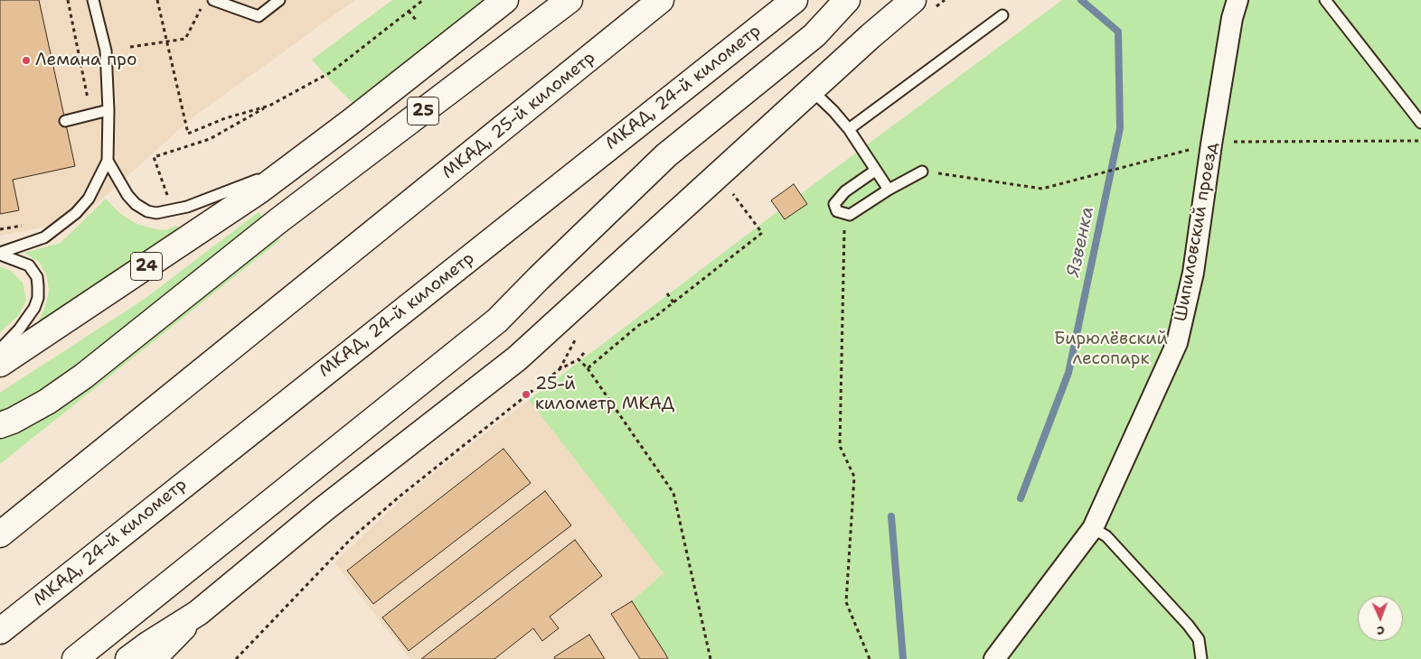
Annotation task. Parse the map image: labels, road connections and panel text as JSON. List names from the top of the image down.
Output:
{
  "streets": {
    "main road": [
      "МКАД, 24-й километр",
      "25",
      "МКАД, 25-й километр",
      "24"
    ],
    "street": ["Шипиловский проезд"]
  },
  "water": ["Язвенка"],
  "parks": ["Бирюлёвский лесопарк"],
  "places": ["Лемана про", "25-й километр МКАД"],
  "north": "bottom"
}
